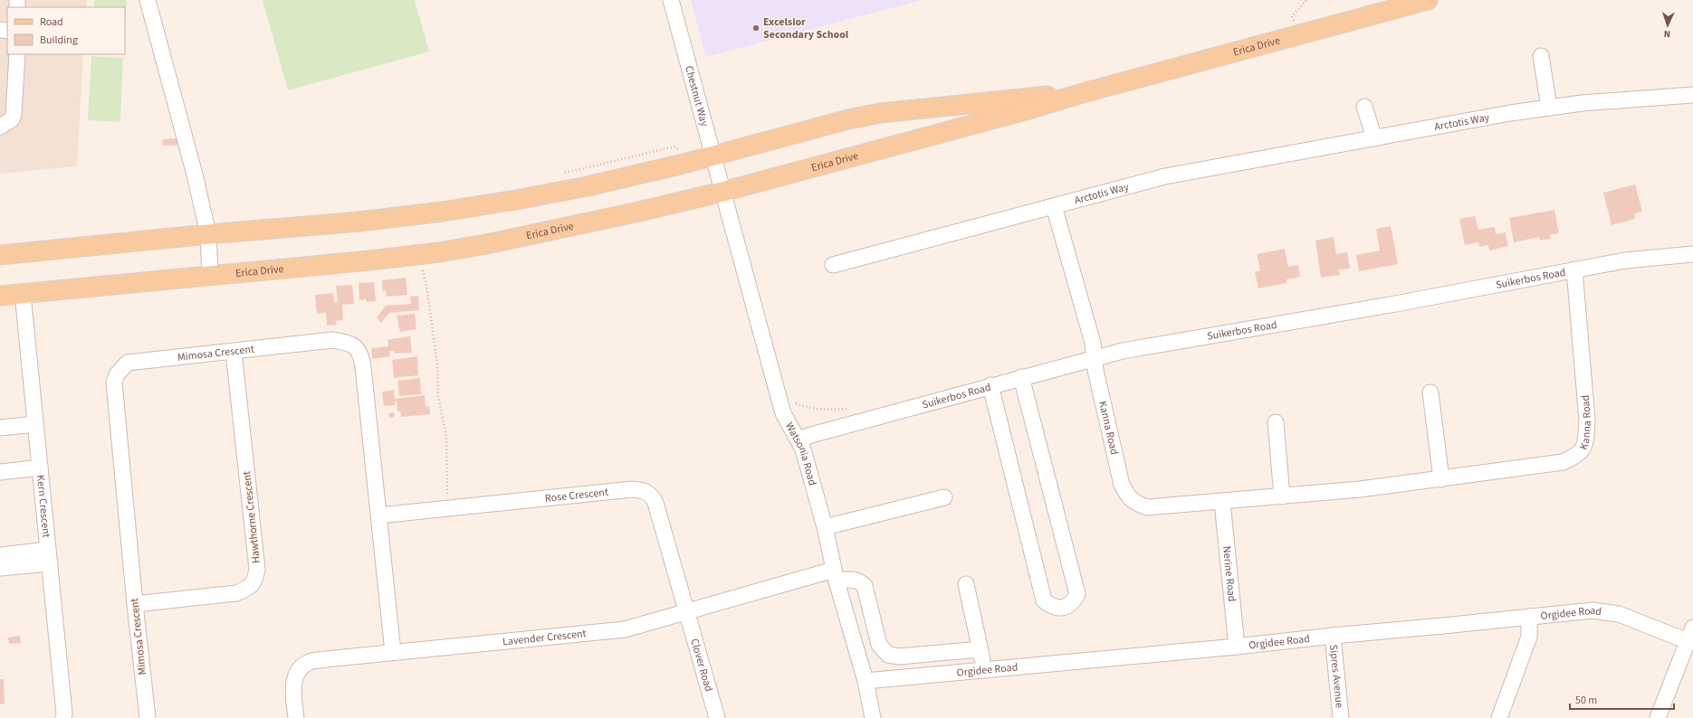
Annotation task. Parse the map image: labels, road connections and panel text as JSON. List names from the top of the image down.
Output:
{
  "streets": {
    "main road": ["Erica Drive"],
    "street": [
      "Chestnut Way",
      "Arctotis Way",
      "Suikerbos Road",
      "Mimosa Crescent",
      "Kanna Road",
      "Watsonia Road",
      "Rose Crescent",
      "Kern Crescent",
      "Hawthorne Crescent",
      "Nerine Road",
      "Orgidee Road",
      "Lavender Crescent",
      "Clover Road",
      "Sipres Avenue"
    ]
  },
  "crossings": [
    ["Erica Drive", "Chestnut Way"],
    ["Erica Drive", "Watsonia Road"],
    ["Erica Drive", "Kern Crescent"],
    ["Chestnut Way", "Watsonia Road"],
    ["Arctotis Way", "Kanna Road"],
    ["Suikerbos Road", "Kanna Road"],
    ["Suikerbos Road", "Watsonia Road"],
    ["Mimosa Crescent", "Rose Crescent"],
    ["Mimosa Crescent", "Hawthorne Crescent"],
    ["Mimosa Crescent", "Lavender Crescent"],
    ["Kanna Road", "Nerine Road"],
    ["Watsonia Road", "Orgidee Road"],
    ["Watsonia Road", "Lavender Crescent"],
    ["Rose Crescent", "Lavender Crescent"],
    ["Rose Crescent", "Clover Road"],
    ["Nerine Road", "Orgidee Road"],
    ["Orgidee Road", "Sipres Avenue"],
    ["Lavender Crescent", "Clover Road"]
  ],
  "places": ["Excelsior Secondary School"],
  "legend": ["Road", "Building"],
  "scale_bar": "50 m",
  "north": "bottom"
}
